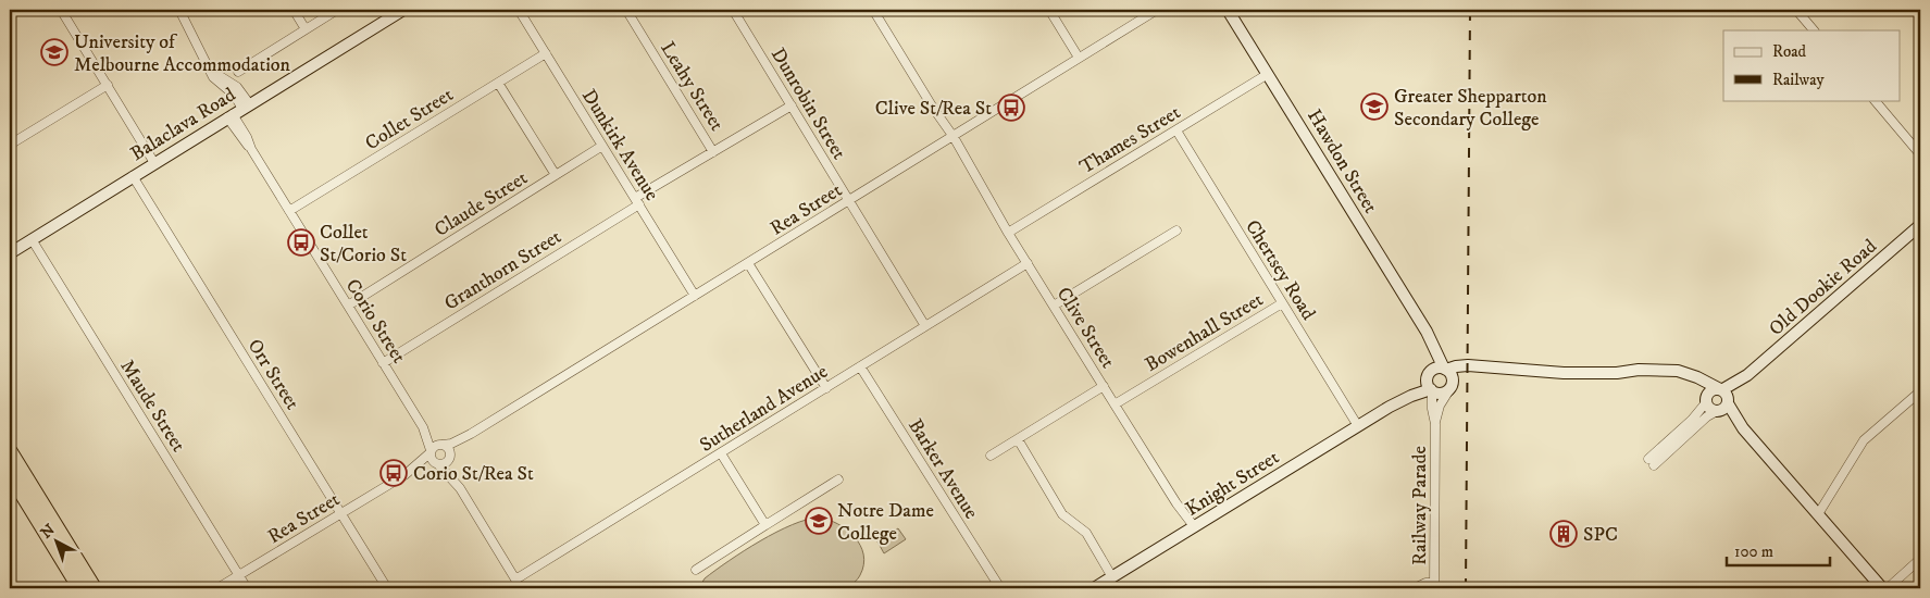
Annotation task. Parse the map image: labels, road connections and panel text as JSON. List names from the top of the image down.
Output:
{
  "streets": {
    "street": [
      "Leahy Street",
      "Dunrobin Street",
      "Collet Street",
      "Balaclava Road",
      "Thames Street",
      "Dunkirk Avenue",
      "Hawdon Street",
      "Claude Street",
      "Rea Street",
      "Granthorn Street",
      "Chertsey Road",
      "Old Dookie Road",
      "Corio Street",
      "Clive Street",
      "Bowenhall Street",
      "Orr Street",
      "Maude Street",
      "Sutherland Avenue",
      "Barker Avenue",
      "Knight Street",
      "Railway Parade"
    ]
  },
  "crossings": [
    ["Leahy Street", "Granthorn Street"],
    ["Dunrobin Street", "Rea Street"],
    ["Dunrobin Street", "Granthorn Street"],
    ["Dunrobin Street", "Sutherland Avenue"],
    ["Collet Street", "Dunkirk Avenue"],
    ["Collet Street", "Corio Street"],
    ["Balaclava Road", "Corio Street"],
    ["Balaclava Road", "Orr Street"],
    ["Balaclava Road", "Maude Street"],
    ["Thames Street", "Hawdon Street"],
    ["Thames Street", "Chertsey Road"],
    ["Thames Street", "Clive Street"],
    ["Dunkirk Avenue", "Claude Street"],
    ["Dunkirk Avenue", "Rea Street"],
    ["Dunkirk Avenue", "Granthorn Street"],
    ["Hawdon Street", "Knight Street"],
    ["Hawdon Street", "Railway Parade"],
    ["Claude Street", "Corio Street"],
    ["Rea Street", "Corio Street"],
    ["Rea Street", "Clive Street"],
    ["Rea Street", "Orr Street"],
    ["Rea Street", "Maude Street"],
    ["Granthorn Street", "Corio Street"],
    ["Chertsey Road", "Bowenhall Street"],
    ["Chertsey Road", "Knight Street"],
    ["Clive Street", "Bowenhall Street"],
    ["Clive Street", "Sutherland Avenue"],
    ["Clive Street", "Knight Street"],
    ["Sutherland Avenue", "Barker Avenue"],
    ["Knight Street", "Railway Parade"]
  ],
  "places": {
    "school or university": ["University of Melbourne Accommodation", "Greater Shepparton Secondary College", "Notre Dame College"],
    "bus stop": ["Clive St/Rea St", "Collet St/Corio St", "Corio St/Rea St"],
    "building": ["SPC"]
  },
  "legend": ["Road", "Railway"],
  "scale_bar": "100 m",
  "north": "top left"
}
